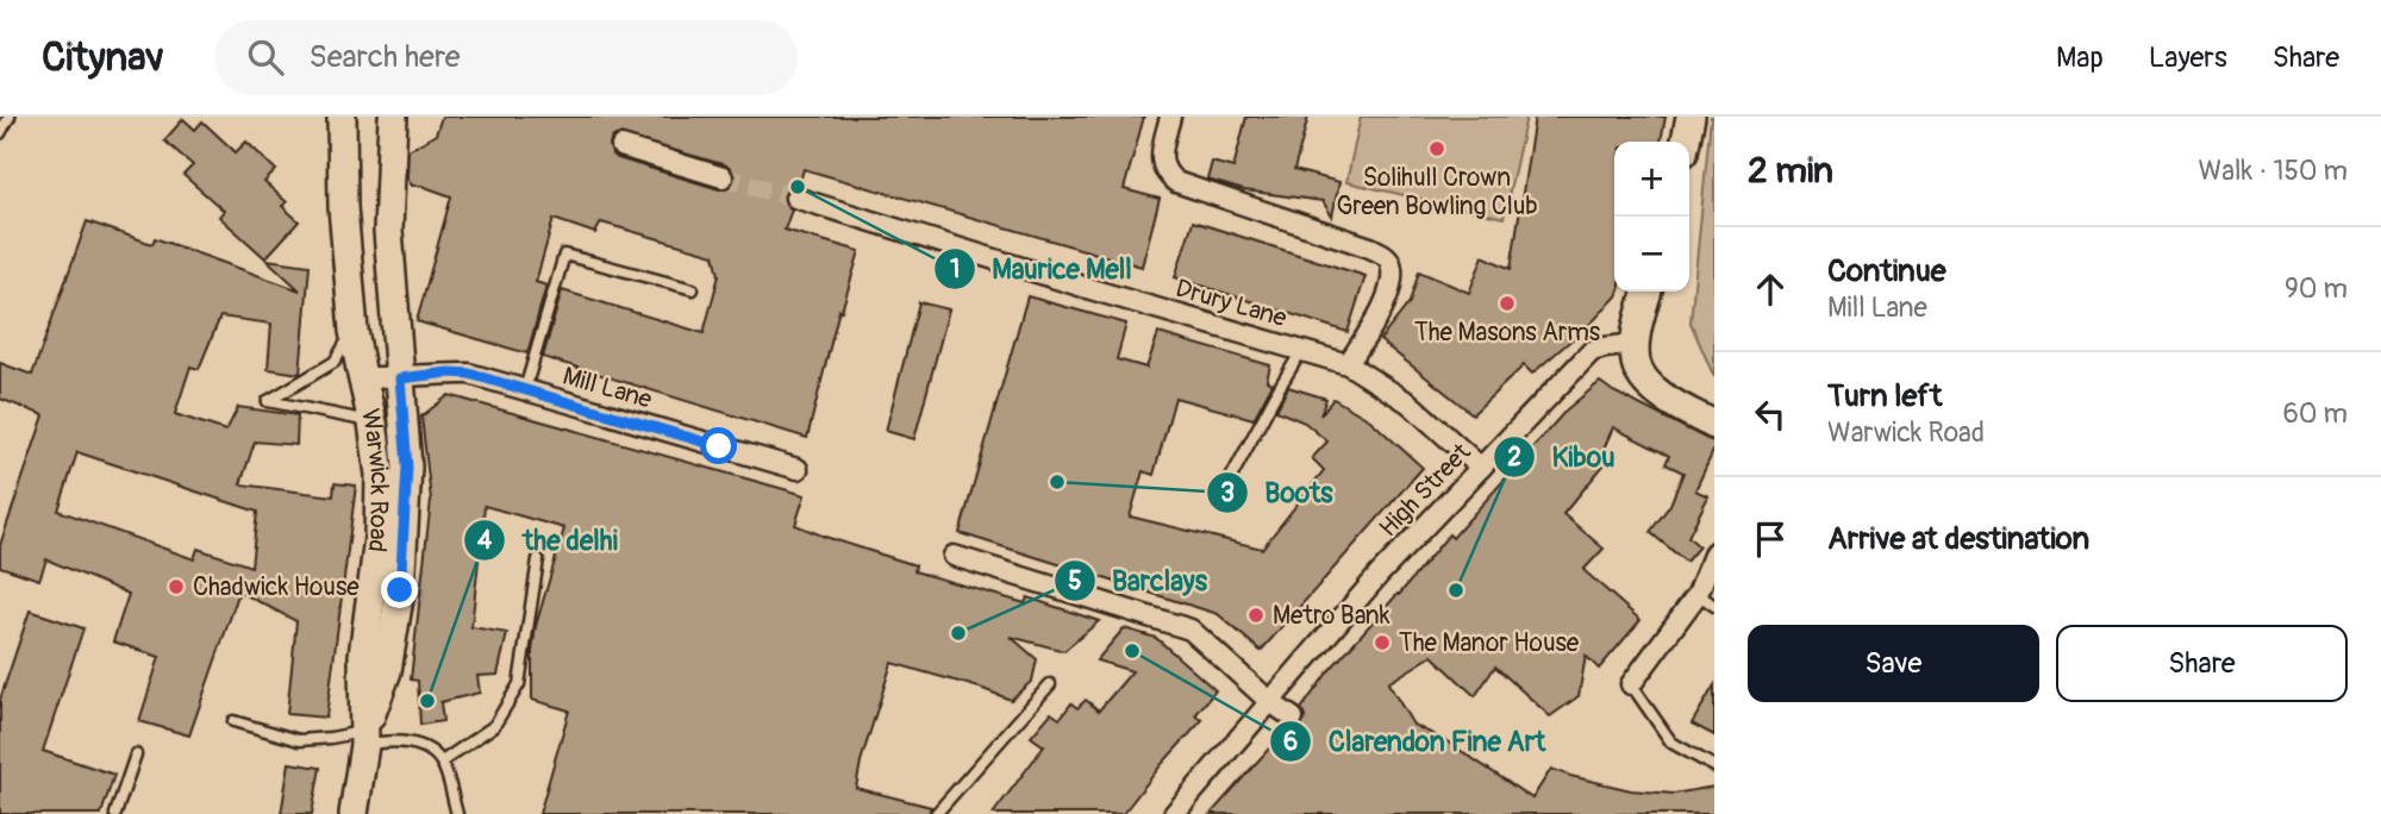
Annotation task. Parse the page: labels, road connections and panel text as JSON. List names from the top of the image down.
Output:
{
  "streets": {
    "main road": ["Warwick Road"],
    "street": ["Drury Lane", "Mill Lane", "High Street"]
  },
  "crossings": [
    ["Drury Lane", "High Street"],
    ["Mill Lane", "Warwick Road"]
  ],
  "places": [
    "Solihull Crown Green Bowling Club",
    "Maurice Mell",
    "The Masons Arms",
    "Boots",
    "Chadwick House",
    "Kibou",
    "Metro Bank",
    "Barclays",
    "The Manor House",
    "Clarendon Fine Art",
    "the delhi"
  ],
  "page": {
    "header": "Citynav",
    "search": "Search here",
    "nav": ["Map", "Layers", "Share"],
    "heading": ["2 min", "Walk · 150 m"],
    "map_buttons": ["+", "−"],
    "list": [
      ["Continue", "Mill Lane", "90 m"],
      ["Turn left", "Warwick Road", "60 m"],
      "Arrive at destination"
    ],
    "buttons": ["Save", "Share"]
  }
}
